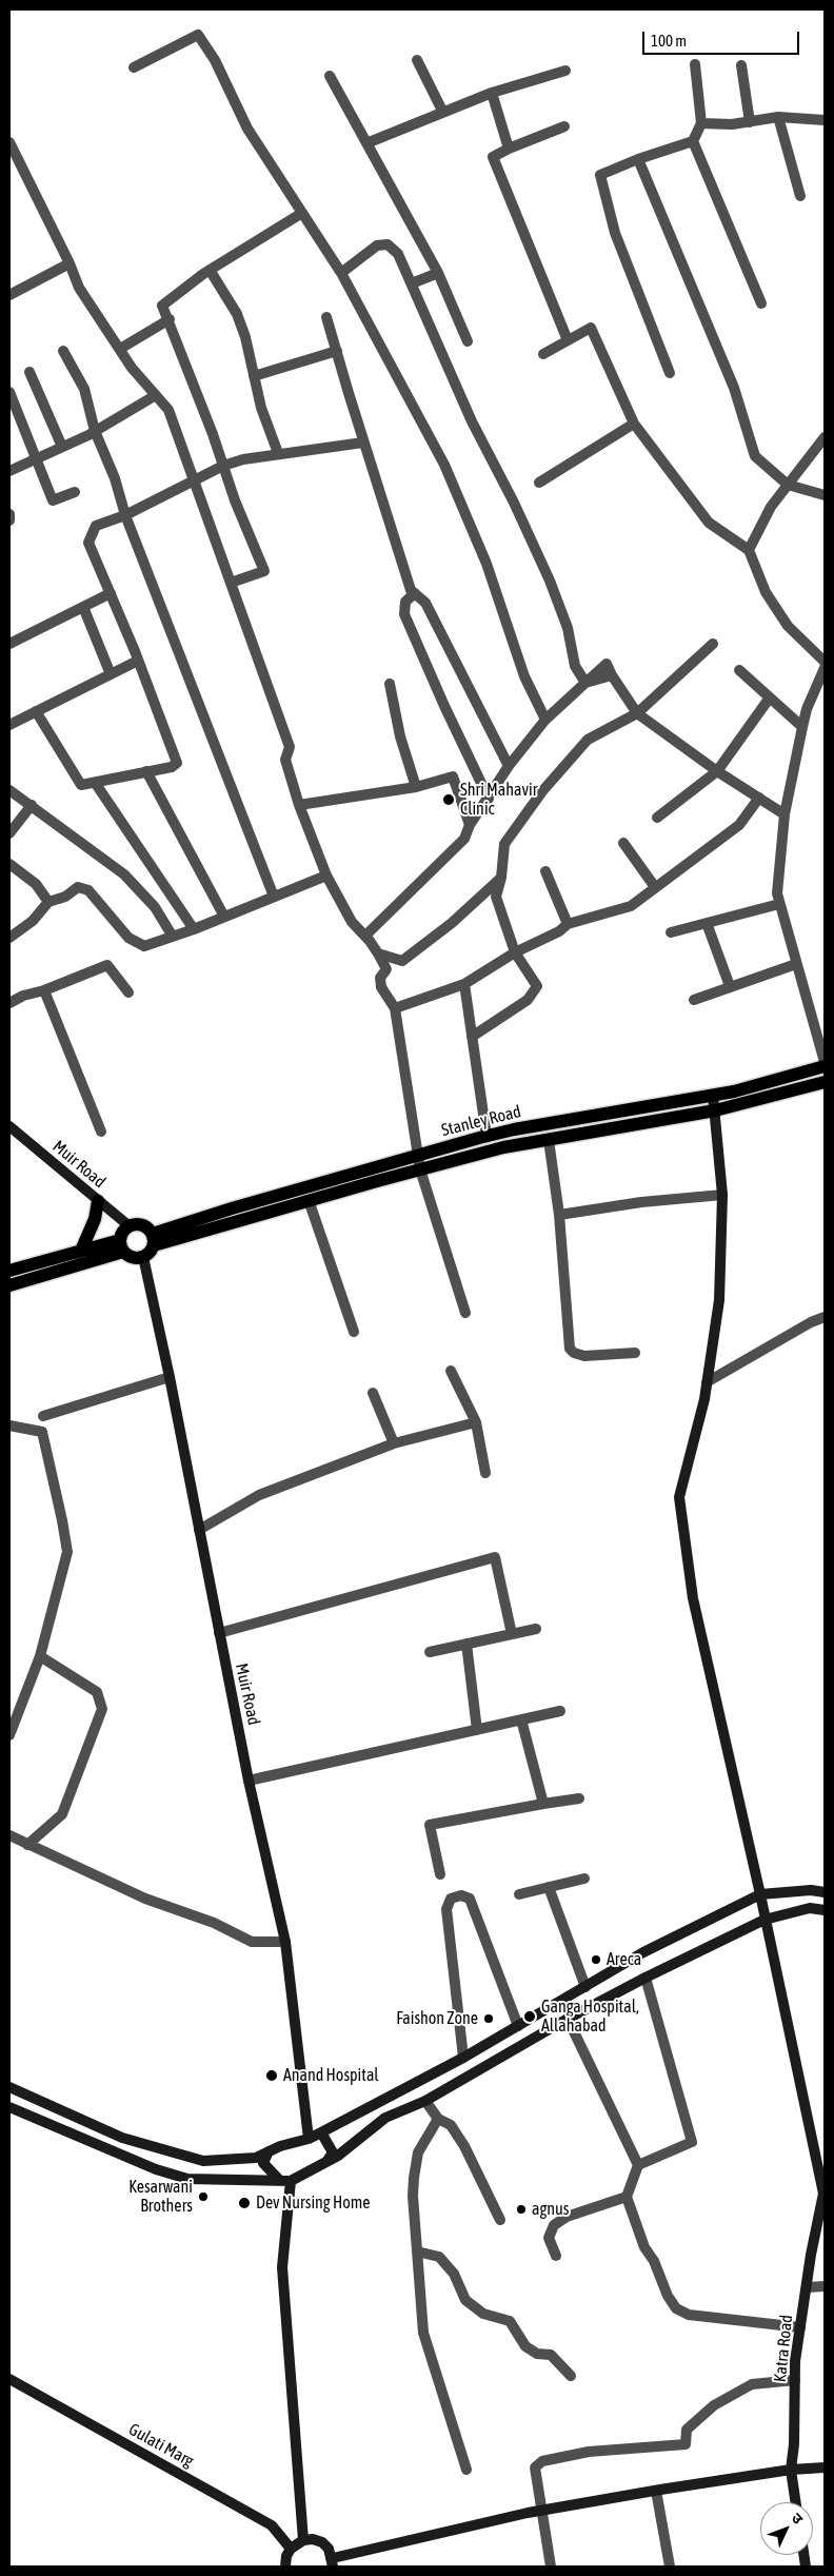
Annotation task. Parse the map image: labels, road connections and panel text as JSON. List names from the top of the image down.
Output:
{
  "streets": {
    "main road": ["Stanley Road"],
    "street": ["Muir Road", "Katra Road", "Gulati Marg"]
  },
  "crossings": [
    ["Stanley Road", "Muir Road"]
  ],
  "places": [
    "Shri Mahavir Clinic",
    "Areca",
    "Ganga Hospital, Allahabad",
    "Faishon Zone",
    "Anand Hospital",
    "Kesarwani Brothers",
    "Dev Nursing Home",
    "agnus"
  ],
  "scale_bar": "100 m",
  "north": "top right"
}
